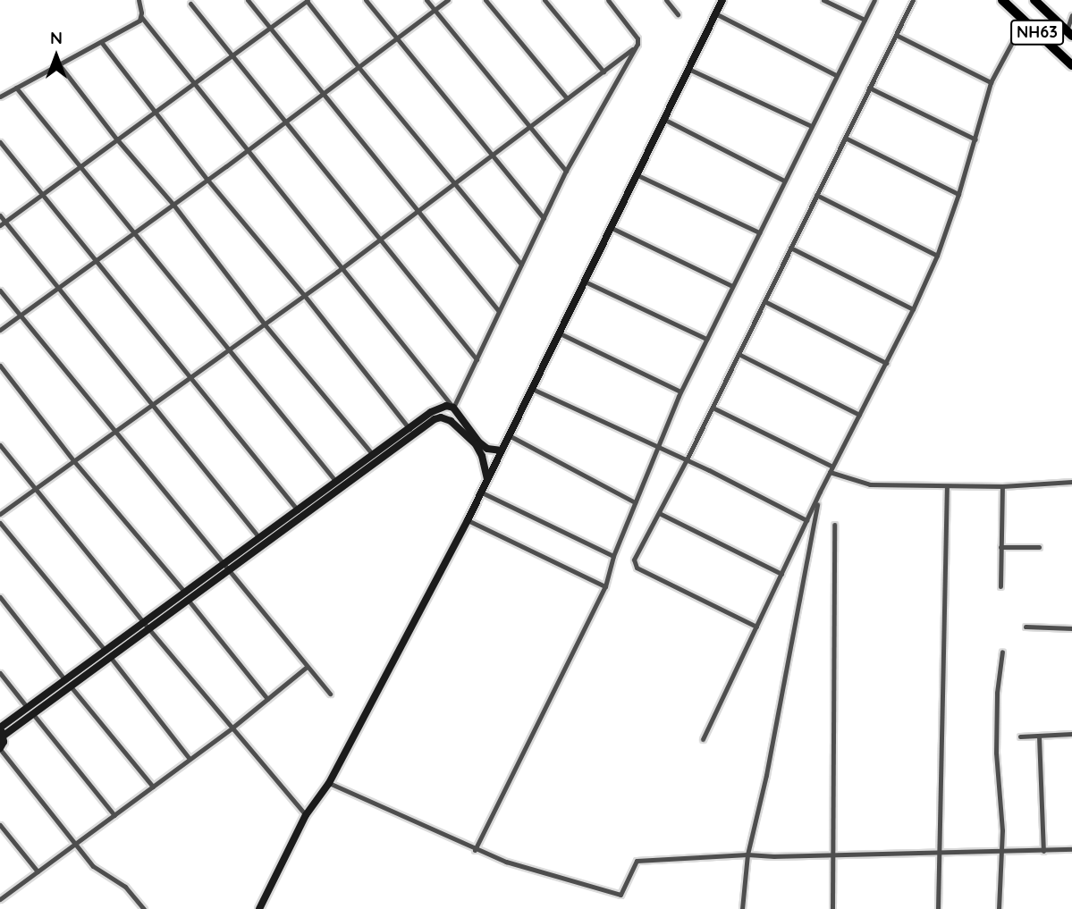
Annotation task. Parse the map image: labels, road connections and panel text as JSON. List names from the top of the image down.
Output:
{
  "streets": {
    "highway": ["NH63"]
  },
  "north": "top"
}
